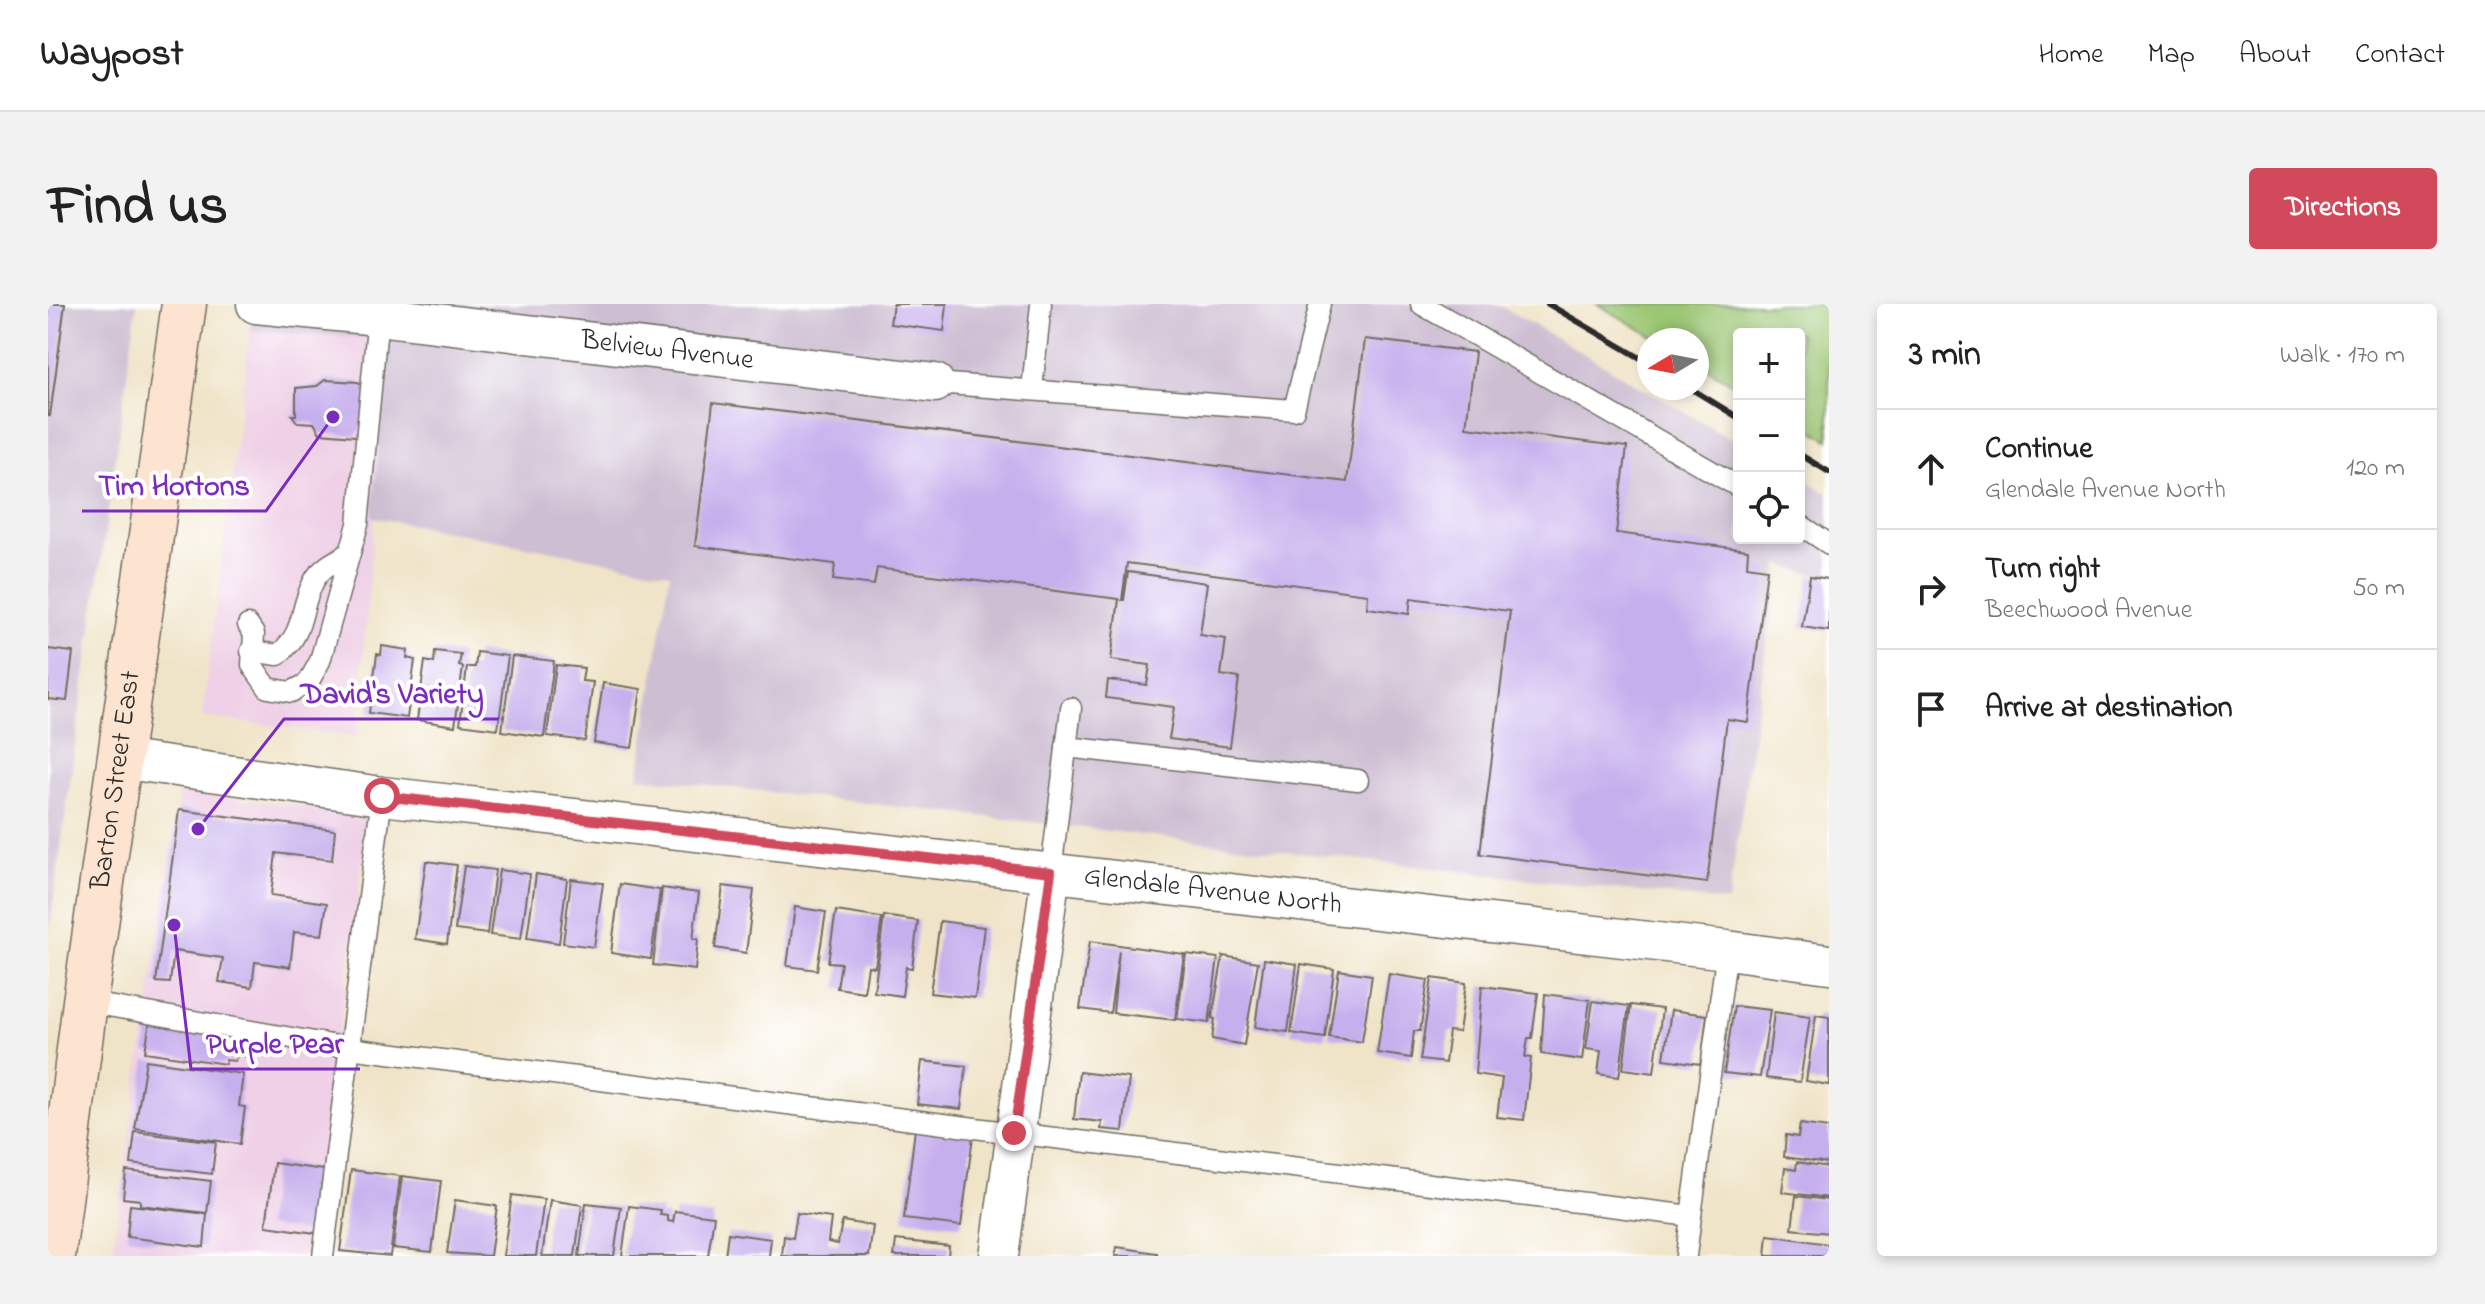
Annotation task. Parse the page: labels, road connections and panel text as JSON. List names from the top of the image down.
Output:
{
  "streets": {
    "main road": ["Barton Street East"],
    "street": ["Belview Avenue", "Glendale Avenue North"]
  },
  "crossings": [
    ["Barton Street East", "Glendale Avenue North"]
  ],
  "places": ["Tim Hortons", "David's Variety", "Purple Pear"],
  "north": "left",
  "page": {
    "header": "Waypost",
    "nav": [
      "Home",
      "Map",
      "About",
      "Contact"
    ],
    "title": "Find us",
    "buttons": "Directions",
    "heading": ["3 min", "Walk · 170 m"],
    "map_buttons": ["+", "−"],
    "list": [
      ["Continue", "Glendale Avenue North", "120 m"],
      ["Turn right", "Beechwood Avenue", "50 m"],
      "Arrive at destination"
    ]
  }
}
